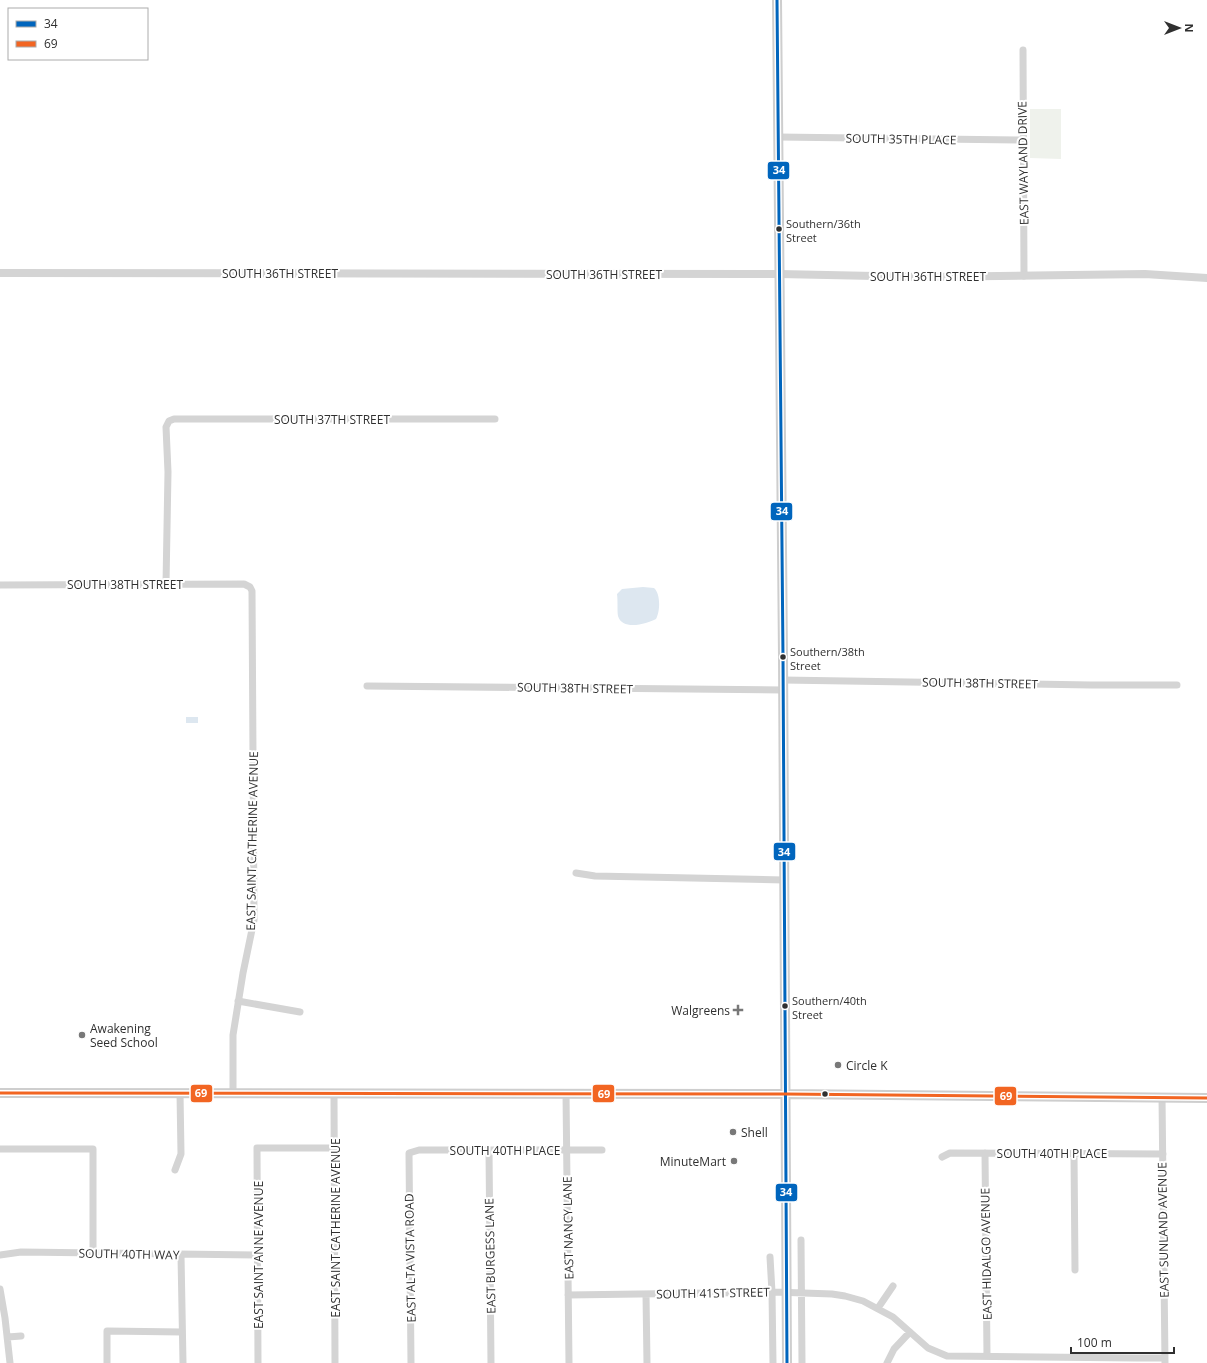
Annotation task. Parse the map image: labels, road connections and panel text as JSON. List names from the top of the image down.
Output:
{
  "streets": {
    "street": [
      "SOUTH 35TH PLACE",
      "EAST WAYLAND DRIVE",
      "SOUTH 36TH STREET",
      "SOUTH 37TH STREET",
      "SOUTH 38TH STREET",
      "EAST SAINT CATHERINE AVENUE",
      "SOUTH 40TH PLACE",
      "EAST NANCY LANE",
      "EAST SUNLAND AVENUE",
      "SOUTH 40TH WAY",
      "EAST HIDALGO AVENUE",
      "EAST SAINT ANNE AVENUE",
      "EAST BURGESS LANE",
      "EAST ALTA VISTA ROAD",
      "SOUTH 41ST STREET"
    ]
  },
  "crossings": [
    ["SOUTH 35TH PLACE", "EAST WAYLAND DRIVE"],
    ["EAST WAYLAND DRIVE", "SOUTH 36TH STREET"],
    ["SOUTH 37TH STREET", "SOUTH 38TH STREET"],
    ["SOUTH 38TH STREET", "EAST SAINT CATHERINE AVENUE"],
    ["EAST SAINT CATHERINE AVENUE", "EAST SAINT ANNE AVENUE"],
    ["SOUTH 40TH PLACE", "EAST NANCY LANE"],
    ["SOUTH 40TH PLACE", "EAST SUNLAND AVENUE"],
    ["SOUTH 40TH PLACE", "EAST HIDALGO AVENUE"],
    ["SOUTH 40TH PLACE", "EAST BURGESS LANE"],
    ["SOUTH 40TH PLACE", "EAST ALTA VISTA ROAD"],
    ["EAST NANCY LANE", "SOUTH 41ST STREET"],
    ["EAST SUNLAND AVENUE", "SOUTH 41ST STREET"],
    ["SOUTH 40TH WAY", "EAST SAINT ANNE AVENUE"],
    ["EAST HIDALGO AVENUE", "SOUTH 41ST STREET"]
  ],
  "places": {
    "other": [
      "Southern/36th Street",
      "Southern/38th Street",
      "Southern/40th Street",
      "Awakening Seed School",
      "Circle K",
      "Shell",
      "MinuteMart"
    ],
    "health": ["Walgreens"]
  },
  "lines": ["transit line 34", "transit line 69"],
  "legend": ["34", "69"],
  "scale_bar": "100 m",
  "north": "right"
}
